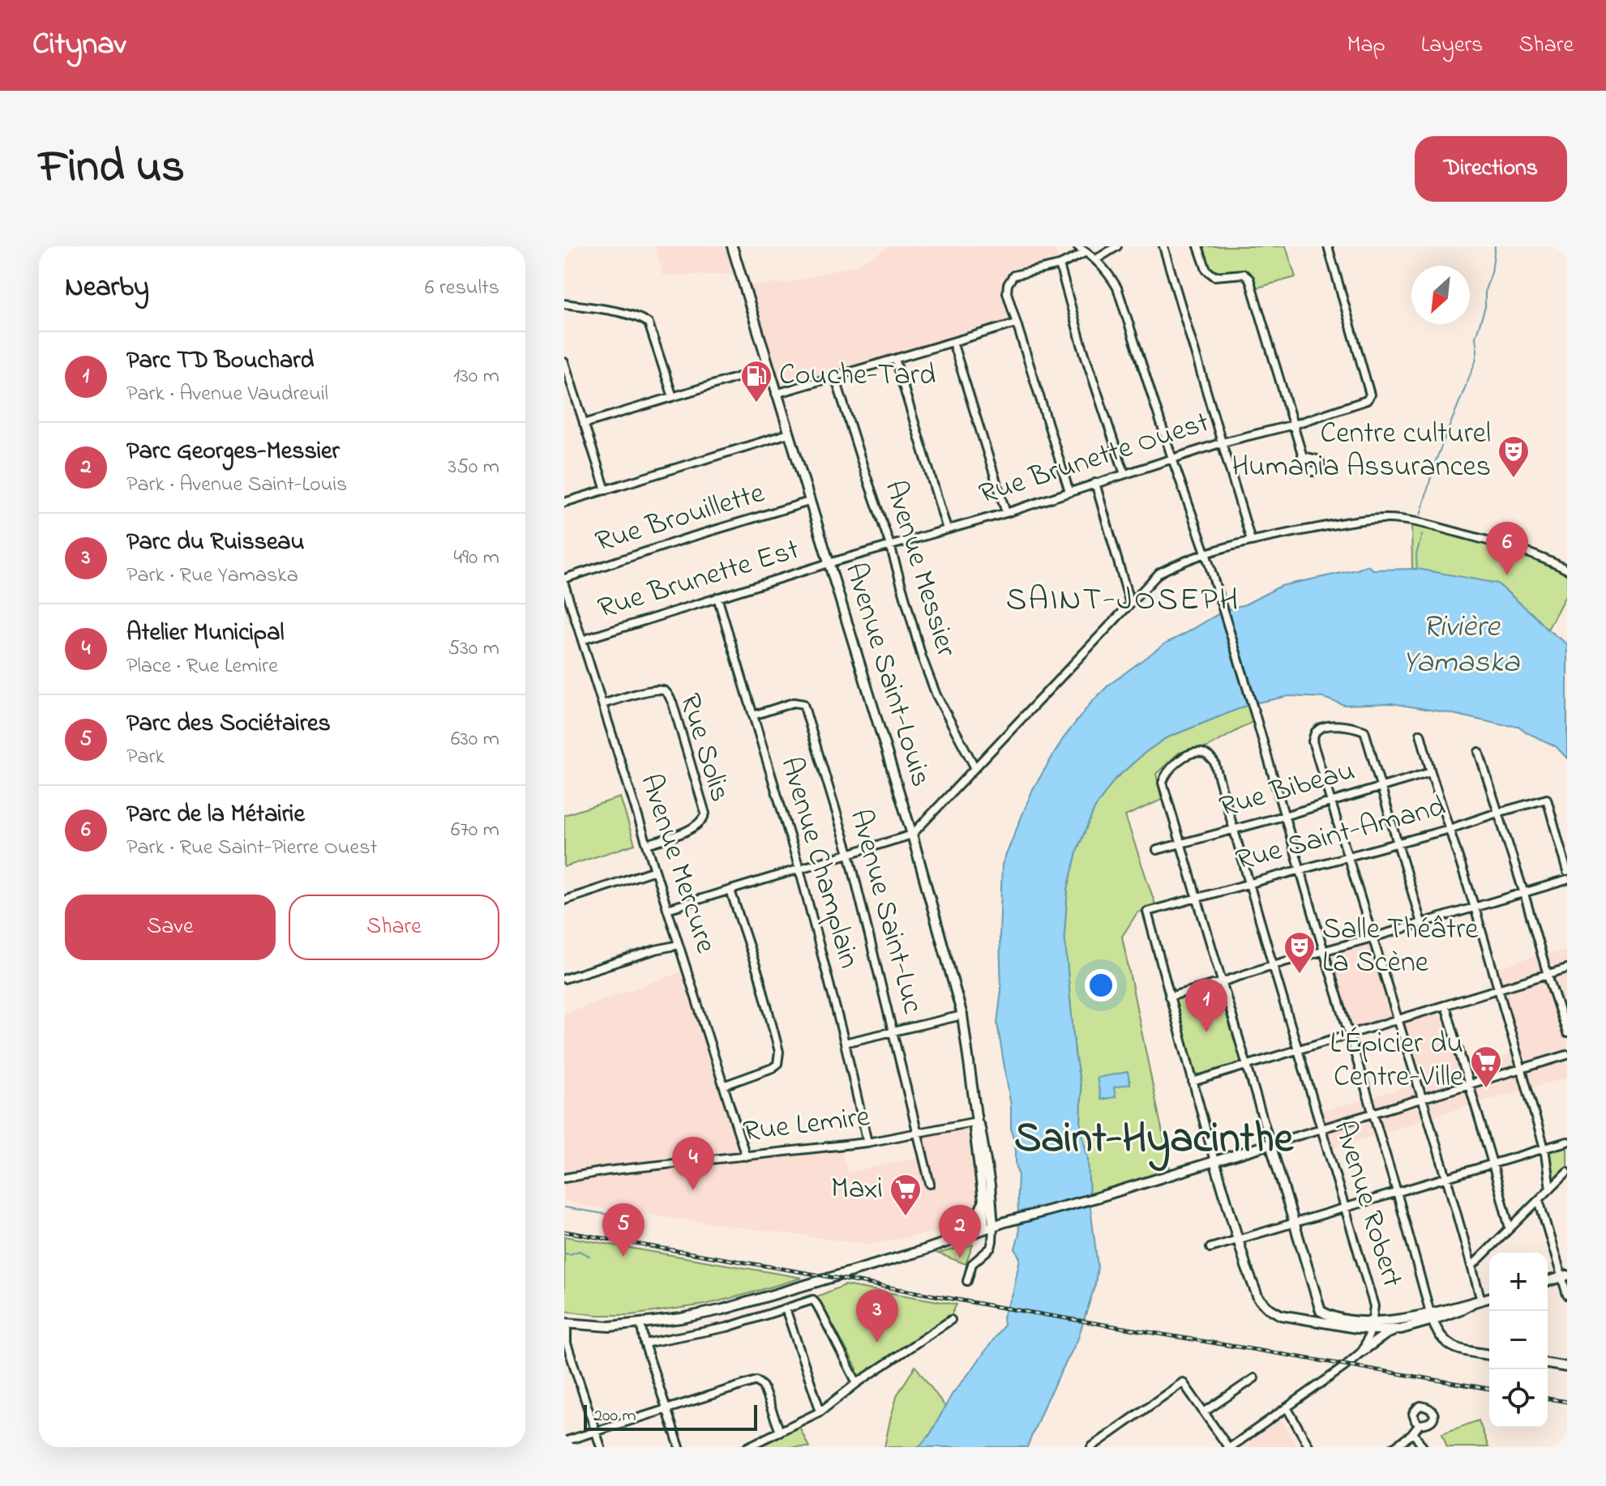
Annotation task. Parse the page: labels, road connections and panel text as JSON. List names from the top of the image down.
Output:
{
  "streets": {
    "main road": ["Avenue Saint-Louis"],
    "street": [
      "Rue Brunette Ouest",
      "Rue Brouillette",
      "Avenue Messier",
      "Rue Brunette Est",
      "Rue Solis",
      "Rue Bibeau",
      "Rue Saint-Amand",
      "Avenue Champlain",
      "Avenue Mercure",
      "Avenue Saint-Luc",
      "Rue Lemire",
      "Avenue Robert"
    ]
  },
  "crossings": [
    ["Rue Brunette Ouest", "Avenue Messier"],
    ["Rue Brunette Ouest", "Rue Brunette Est"],
    ["Rue Brunette Ouest", "Avenue Saint-Louis"],
    ["Rue Brouillette", "Avenue Saint-Louis"],
    ["Rue Brunette Est", "Avenue Saint-Louis"],
    ["Rue Brunette Est", "Avenue Champlain"],
    ["Rue Brunette Est", "Avenue Mercure"],
    ["Avenue Saint-Louis", "Rue Lemire"],
    ["Rue Solis", "Avenue Mercure"],
    ["Rue Bibeau", "Avenue Robert"],
    ["Rue Saint-Amand", "Avenue Robert"],
    ["Avenue Champlain", "Avenue Saint-Luc"],
    ["Avenue Champlain", "Rue Lemire"],
    ["Avenue Mercure", "Rue Lemire"],
    ["Avenue Saint-Luc", "Rue Lemire"]
  ],
  "districts": ["SAINT-JOSEPH", "Saint-Hyacinthe"],
  "water": ["Rivière Yamaska"],
  "places": {
    "fuel station": ["Couche-Tard"],
    "theatre": ["Centre culturel Humania Assurances", "Salle Théâtre La Scène"],
    "supermarket": ["L'Épicier du Centre-Ville", "Maxi"]
  },
  "scale_bar": "200 m",
  "north": "bottom left",
  "page": {
    "header": "Citynav",
    "nav": ["Map", "Layers", "Share"],
    "title": "Find us",
    "buttons": [
      "Directions",
      ["Save", "Share"]
    ],
    "heading": ["Nearby", "6 results"],
    "list": [
      {
        "mark": "1",
        "name": "Parc TD Bouchard",
        "note": "Park · Avenue Vaudreuil",
        "value": "130 m"
      },
      {
        "mark": "2",
        "name": "Parc Georges-Messier",
        "note": "Park · Avenue Saint-Louis",
        "value": "350 m"
      },
      {
        "mark": "3",
        "name": "Parc du Ruisseau",
        "note": "Park · Rue Yamaska",
        "value": "490 m"
      },
      {
        "mark": "4",
        "name": "Atelier Municipal",
        "note": "Place · Rue Lemire",
        "value": "530 m"
      },
      {
        "mark": "5",
        "name": "Parc des Sociétaires",
        "note": "Park",
        "value": "630 m"
      },
      {
        "mark": "6",
        "name": "Parc de la Métairie",
        "note": "Park · Rue Saint-Pierre Ouest",
        "value": "670 m"
      }
    ],
    "pins": [
      "6",
      "1",
      "4",
      "5",
      "2",
      "3"
    ],
    "map_buttons": ["+", "−"],
    "scale": "200 m"
  }
}
